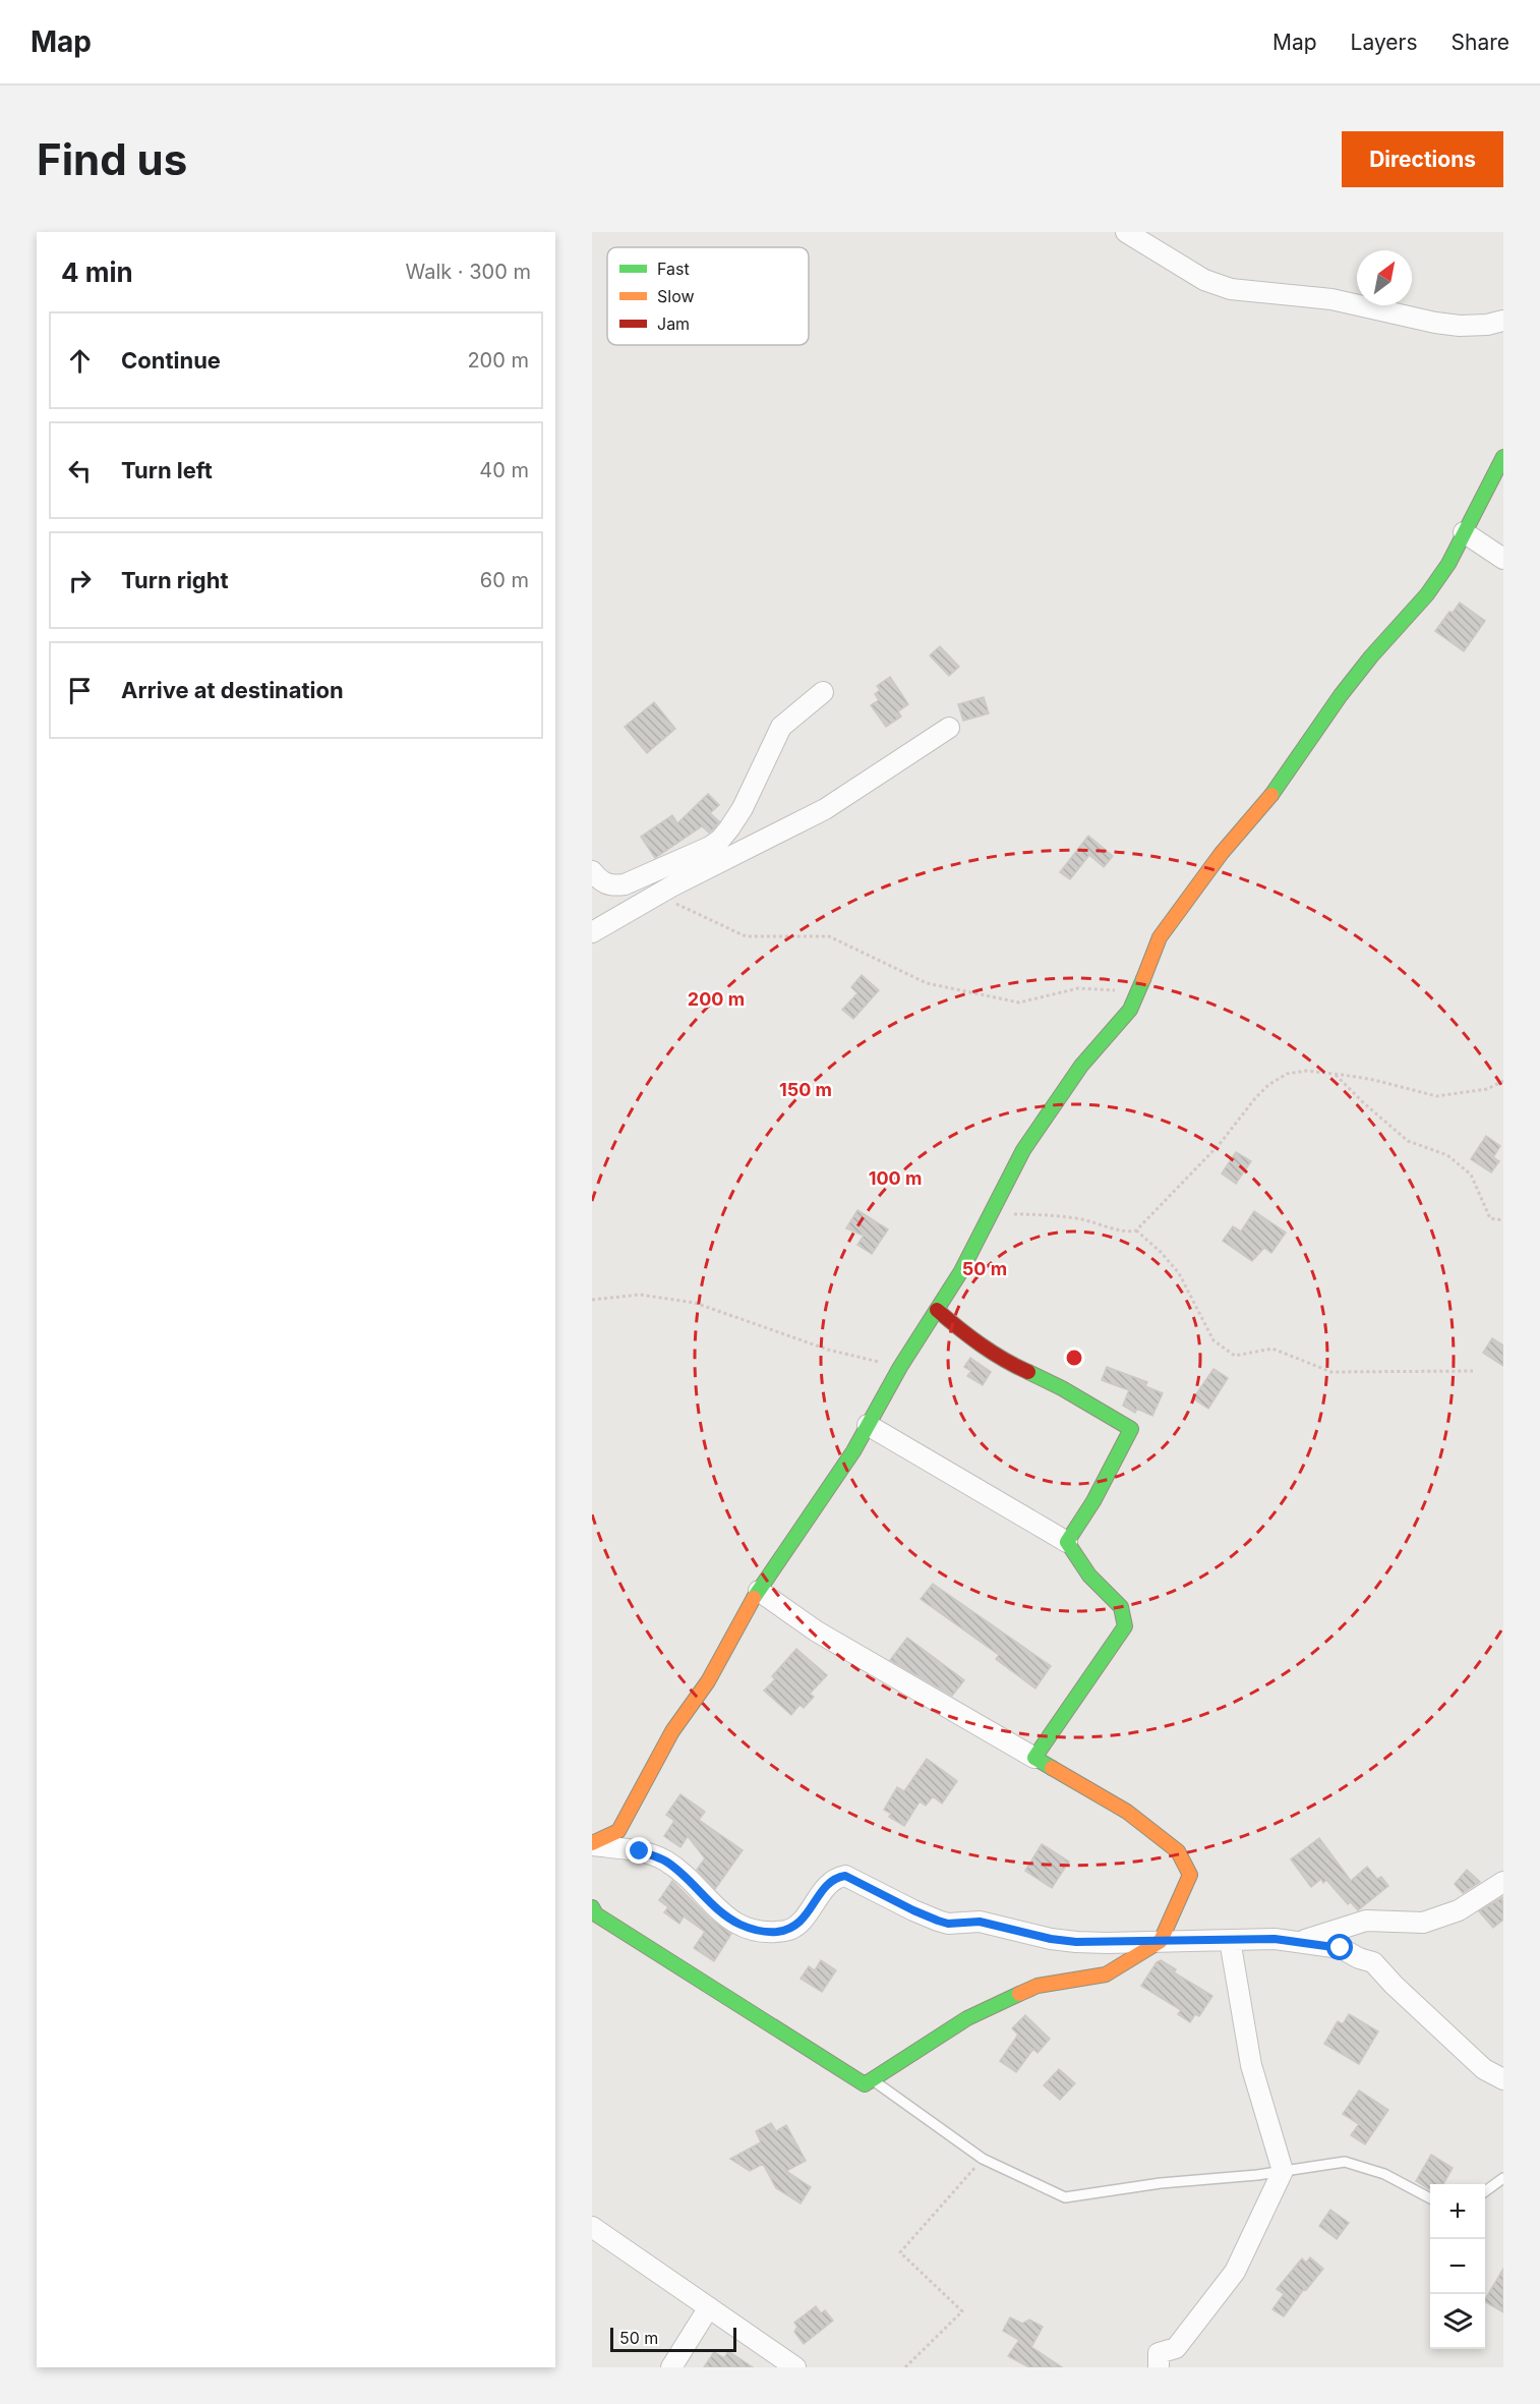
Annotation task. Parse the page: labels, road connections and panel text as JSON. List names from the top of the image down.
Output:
{
  "legend": ["Fast", "Slow", "Jam"],
  "scale_bar": "50 m",
  "north": "top right",
  "page": {
    "header": "Map",
    "nav": ["Map", "Layers", "Share"],
    "buttons": "Directions",
    "title": "Find us",
    "heading": ["4 min", "Walk · 300 m"],
    "list": [
      ["Continue", "200 m"],
      ["Turn left", "40 m"],
      ["Turn right", "60 m"],
      "Arrive at destination"
    ],
    "map_buttons": ["+", "−"],
    "scale": "50 m"
  },
  "rings": [
    "200 m",
    "150 m",
    "100 m",
    "50 m"
  ]
}
